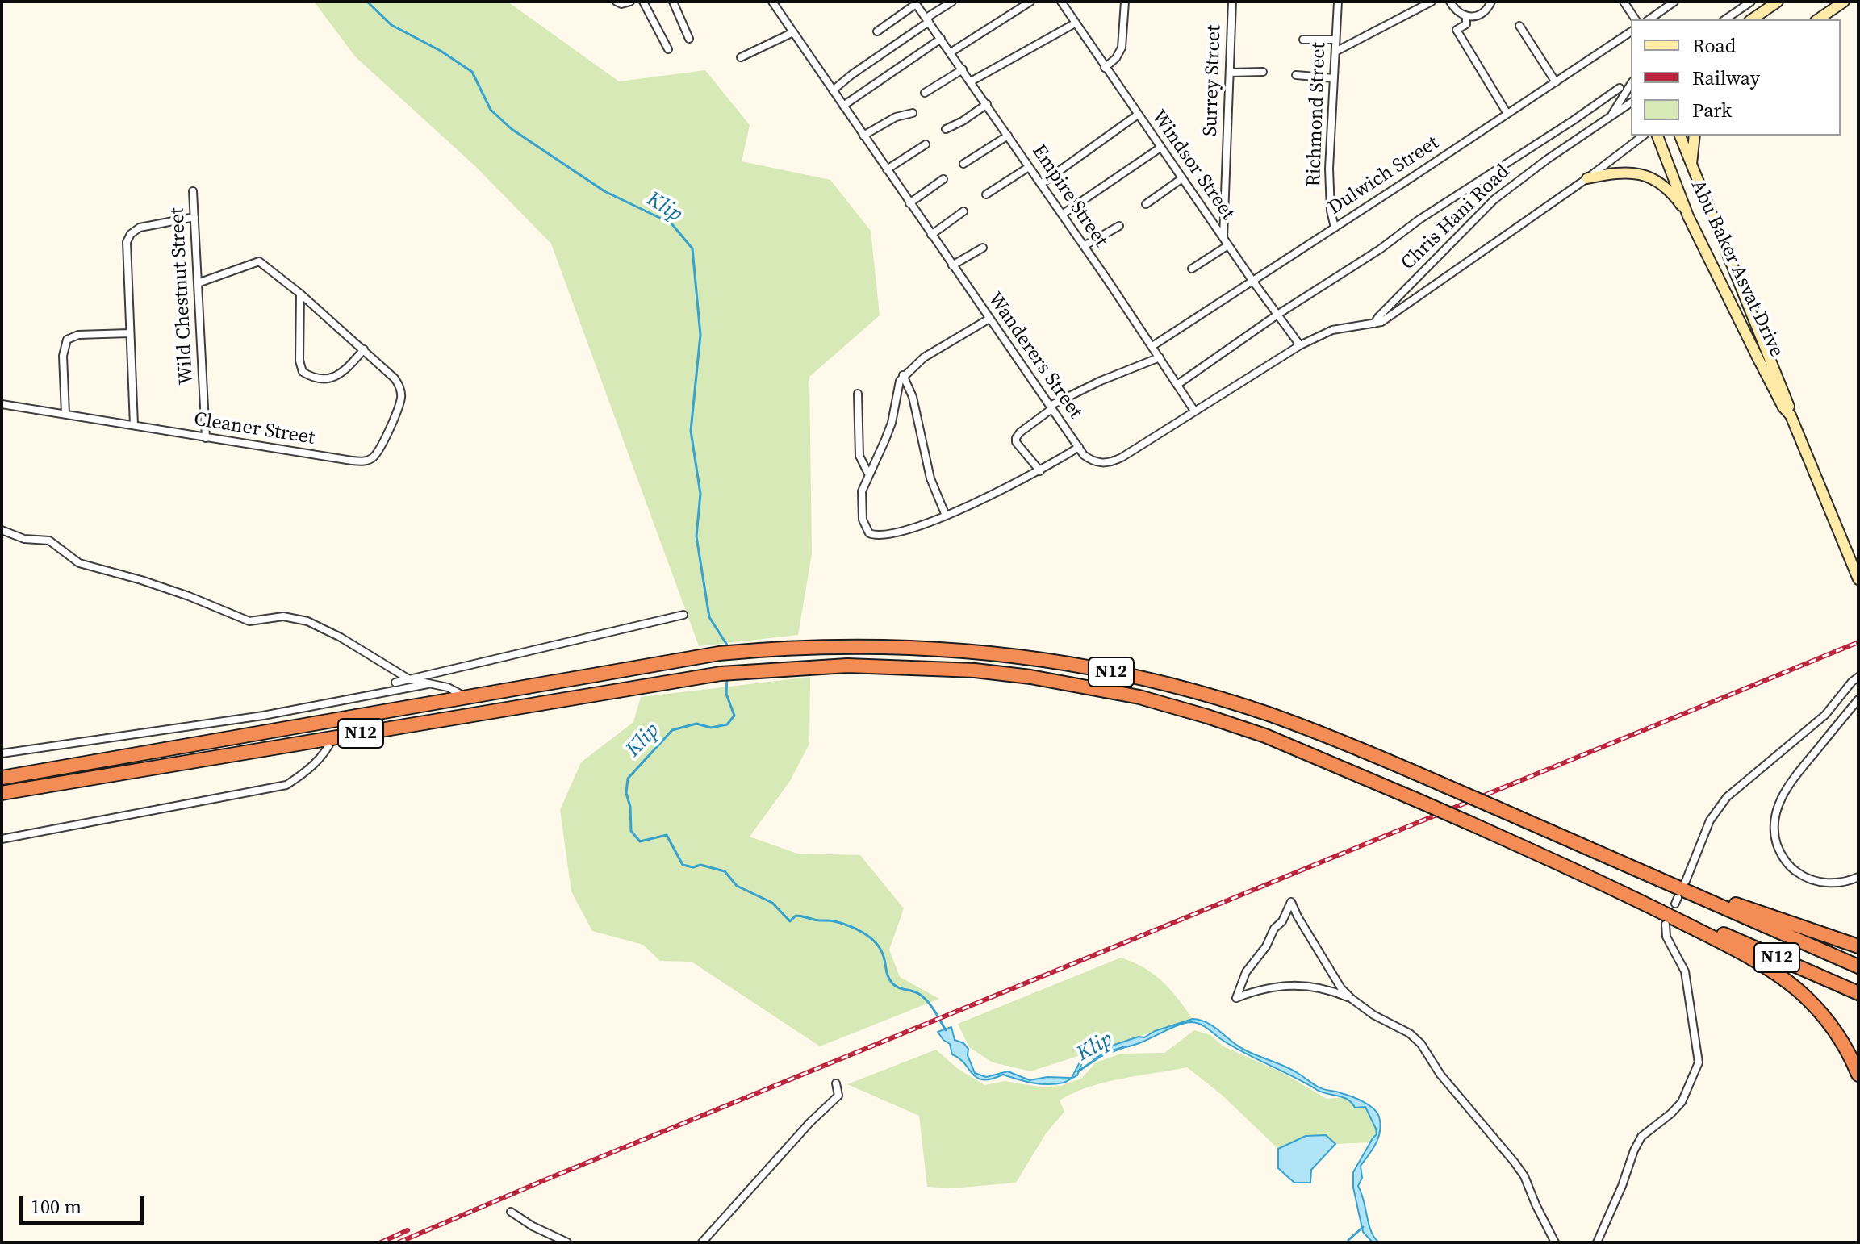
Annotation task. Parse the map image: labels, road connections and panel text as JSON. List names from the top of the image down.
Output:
{
  "streets": {
    "highway": ["N12"],
    "main road": ["Abu Baker Asvat Drive"],
    "street": [
      "Surrey Street",
      "Richmond Street",
      "Windsor Street",
      "Dulwich Street",
      "Empire Street",
      "Chris Hani Road",
      "Wild Chestnut Street",
      "Wanderers Street",
      "Cleaner Street"
    ]
  },
  "crossings": [
    ["Surrey Street", "Windsor Street"],
    ["Richmond Street", "Dulwich Street"],
    ["Windsor Street", "Dulwich Street"],
    ["Windsor Street", "Wanderers Street"],
    ["Dulwich Street", "Empire Street"],
    ["Empire Street", "Wanderers Street"],
    ["Chris Hani Road", "Wanderers Street"],
    ["Wild Chestnut Street", "Cleaner Street"]
  ],
  "water": ["Klip"],
  "legend": ["Road", "Railway", "Park"],
  "scale_bar": "100 m"
}
